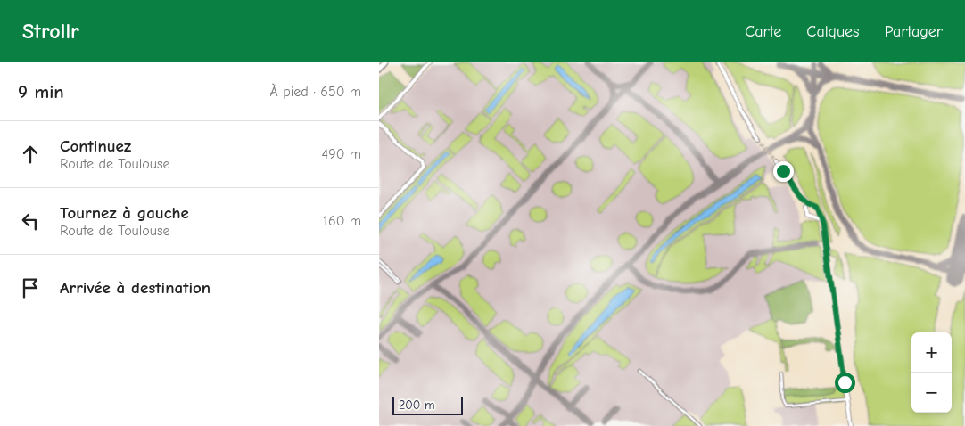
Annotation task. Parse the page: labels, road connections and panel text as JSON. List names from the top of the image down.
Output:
{
  "scale_bar": "200 m",
  "page": {
    "header": "Strollr",
    "nav": ["Carte", "Calques", "Partager"],
    "heading": ["9 min", "À pied · 650 m"],
    "list": [
      ["Continuez", "Route de Toulouse", "490 m"],
      ["Tournez à gauche", "Route de Toulouse", "160 m"],
      "Arrivée à destination"
    ],
    "map_buttons": ["+", "−"],
    "scale": "200 m"
  }
}
